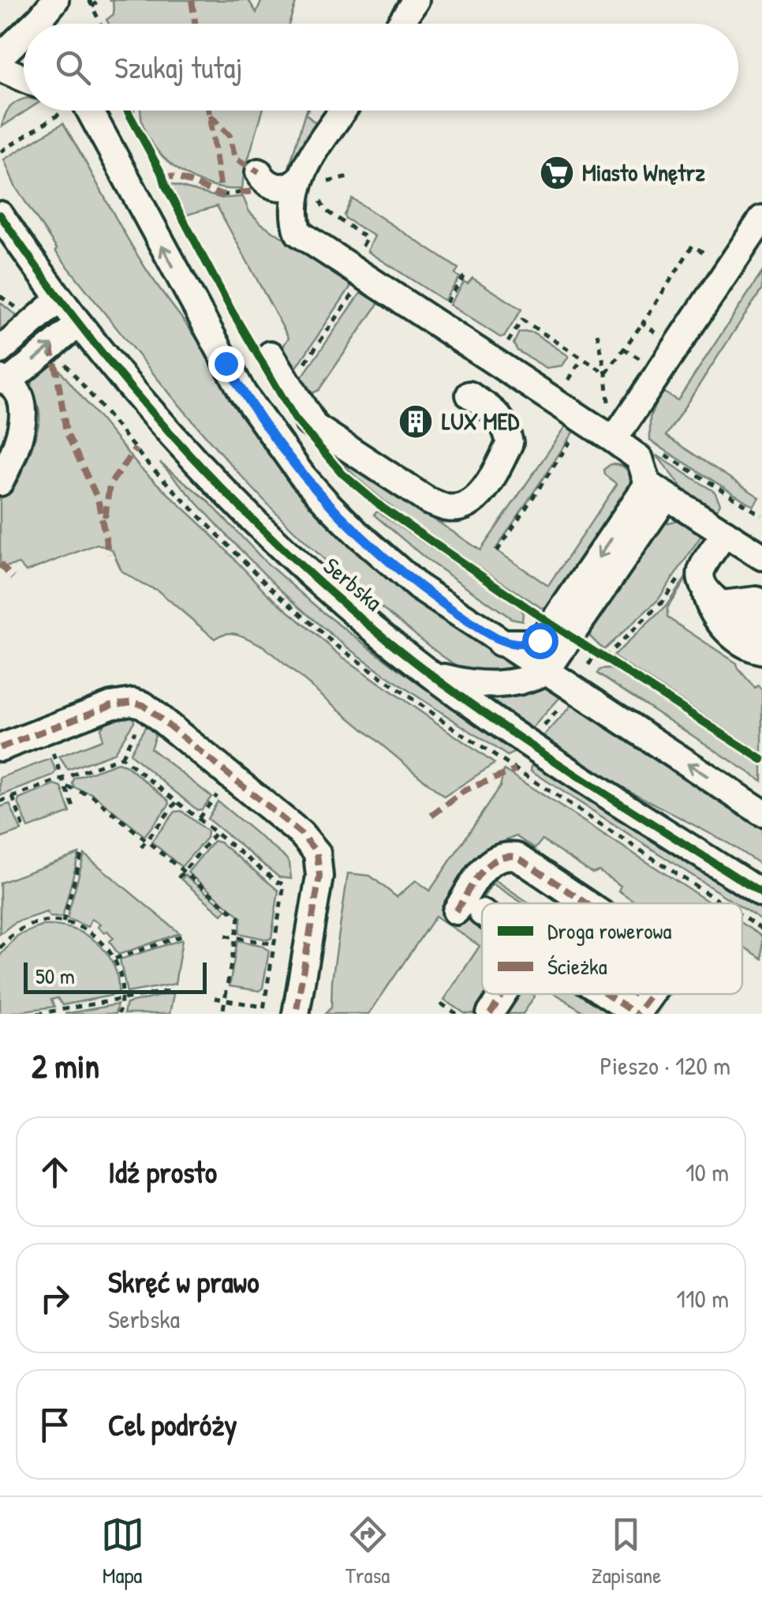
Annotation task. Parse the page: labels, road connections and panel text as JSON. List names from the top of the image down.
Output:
{
  "streets": {
    "street": ["Serbska"]
  },
  "places": {
    "supermarket": ["Miasto Wnętrz"],
    "building": ["LUX MED"]
  },
  "legend": ["Droga rowerowa", "Ścieżka"],
  "scale_bar": "50 m",
  "page": {
    "search": "Szukaj tutaj",
    "scale": "50 m",
    "heading": ["2 min", "Pieszo · 120 m"],
    "list": [
      ["Idź prosto", "10 m"],
      ["Skręć w prawo", "Serbska", "110 m"],
      "Cel podróży"
    ],
    "nav": ["Mapa", "Trasa", "Zapisane"]
  }
}
